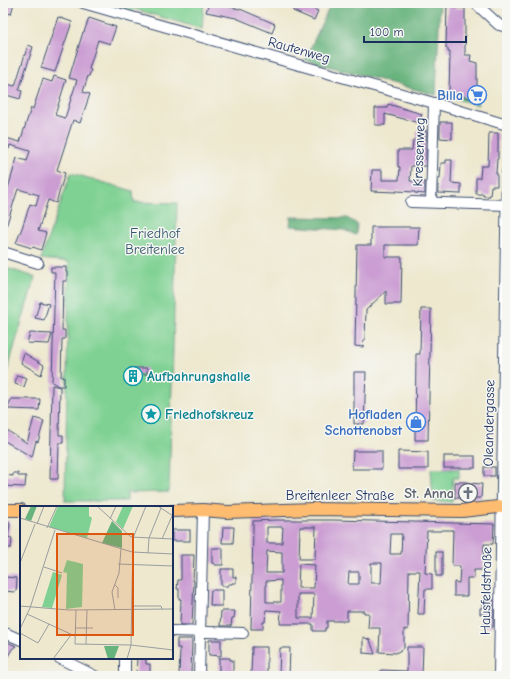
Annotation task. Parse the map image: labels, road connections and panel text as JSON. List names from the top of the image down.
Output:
{
  "streets": {
    "main road": ["Breitenleer Straße"],
    "street": [
      "Rautenweg",
      "Kressenweg",
      "Oleandergasse",
      "Hausfeldstraße"
    ]
  },
  "crossings": [
    ["Rautenweg", "Kressenweg"],
    ["Oleandergasse", "Breitenleer Straße"],
    ["Oleandergasse", "Hausfeldstraße"],
    ["Breitenleer Straße", "Hausfeldstraße"]
  ],
  "parks": ["Friedhof Breitenlee"],
  "places": {
    "supermarket": ["Billa"],
    "building": ["Aufbahrungshalle"],
    "place": ["Friedhofskreuz"],
    "shop": ["Hofladen Schottenobst"],
    "church": ["St. Anna"]
  },
  "scale_bar": "100 m"
}
